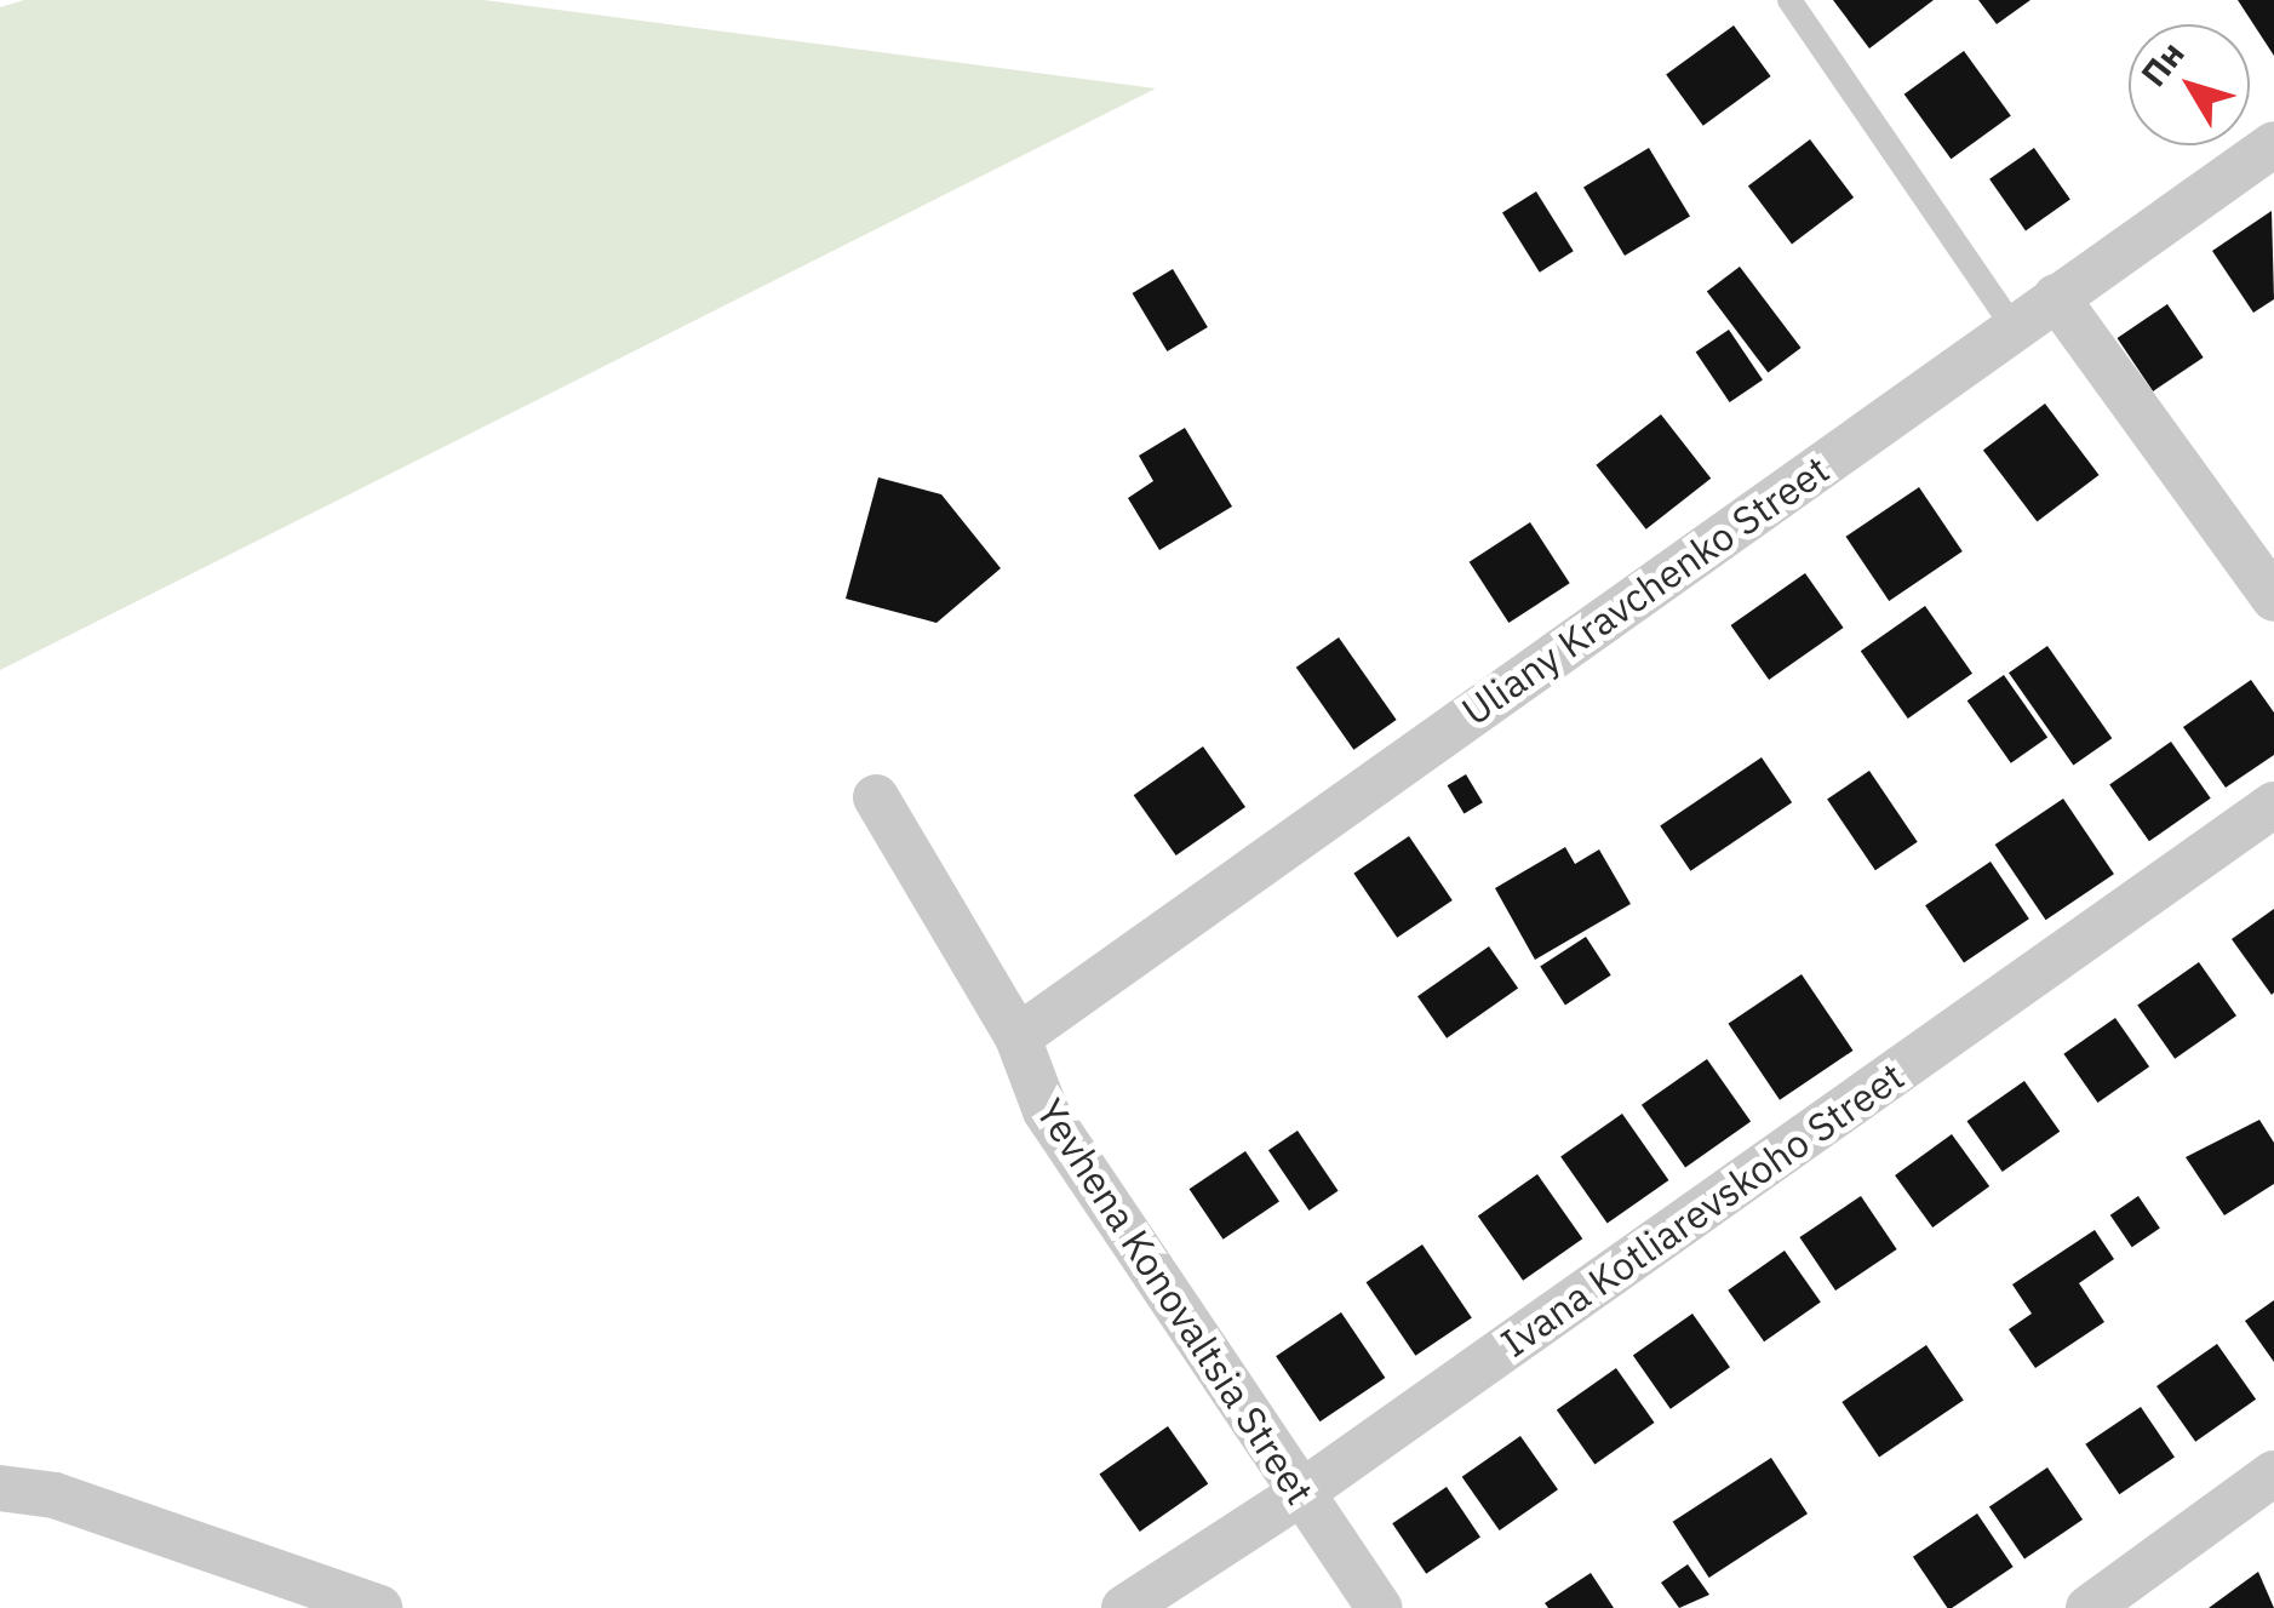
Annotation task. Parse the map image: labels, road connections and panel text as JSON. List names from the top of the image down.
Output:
{
  "streets": {
    "street": ["Uliany Kravchenko Street", "Ivana Kotliarevskoho Street", "Yevhena Konovaltsia Street"]
  },
  "crossings": [
    ["Uliany Kravchenko Street", "Yevhena Konovaltsia Street"],
    ["Ivana Kotliarevskoho Street", "Yevhena Konovaltsia Street"]
  ],
  "north": "top left"
}
